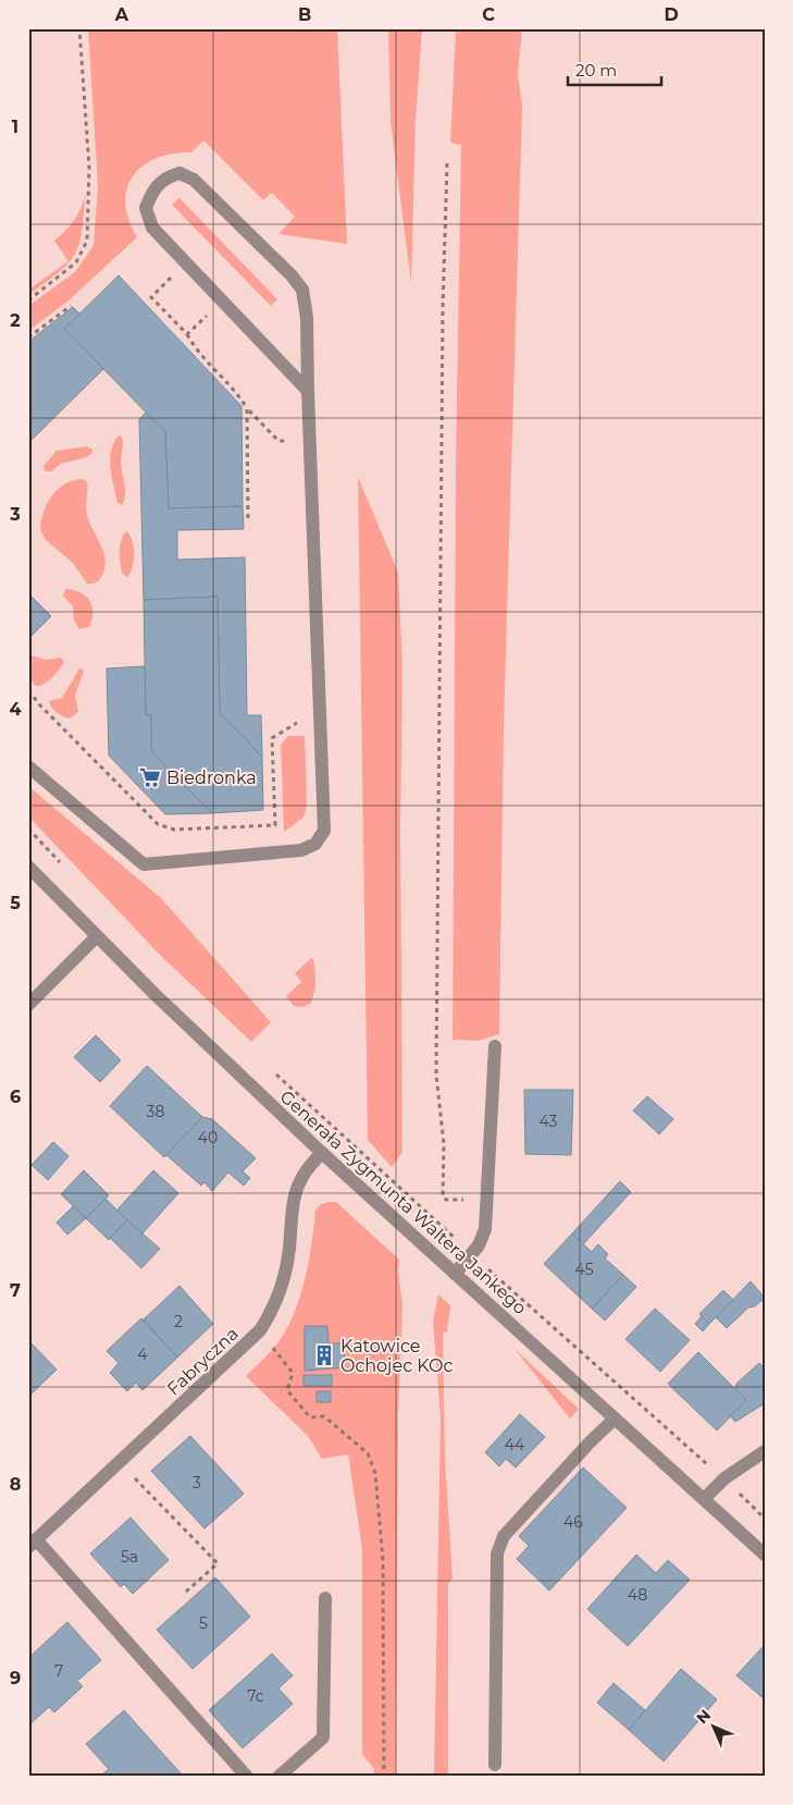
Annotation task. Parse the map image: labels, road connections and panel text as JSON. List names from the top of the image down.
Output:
{
  "streets": {
    "street": ["Generała Zygmunta Waltera Jankego", "Fabryczna"]
  },
  "crossings": [
    ["Generała Zygmunta Waltera Jankego", "Fabryczna"]
  ],
  "places": {
    "supermarket": ["Biedronka"],
    "building": ["Katowice Ochojec KOc"]
  },
  "house_numbers": [
    "38",
    "43",
    "40",
    "45",
    "2",
    "4",
    "44",
    "3",
    "46",
    "5a",
    "48",
    "5",
    "7",
    "7c"
  ],
  "scale_bar": "20 m",
  "north": "top left",
  "grid": {
    "columns": [
      "A",
      "B",
      "C",
      "D"
    ],
    "rows": [
      "1",
      "2",
      "3",
      "4",
      "5",
      "6",
      "7",
      "8",
      "9"
    ]
  }
}
